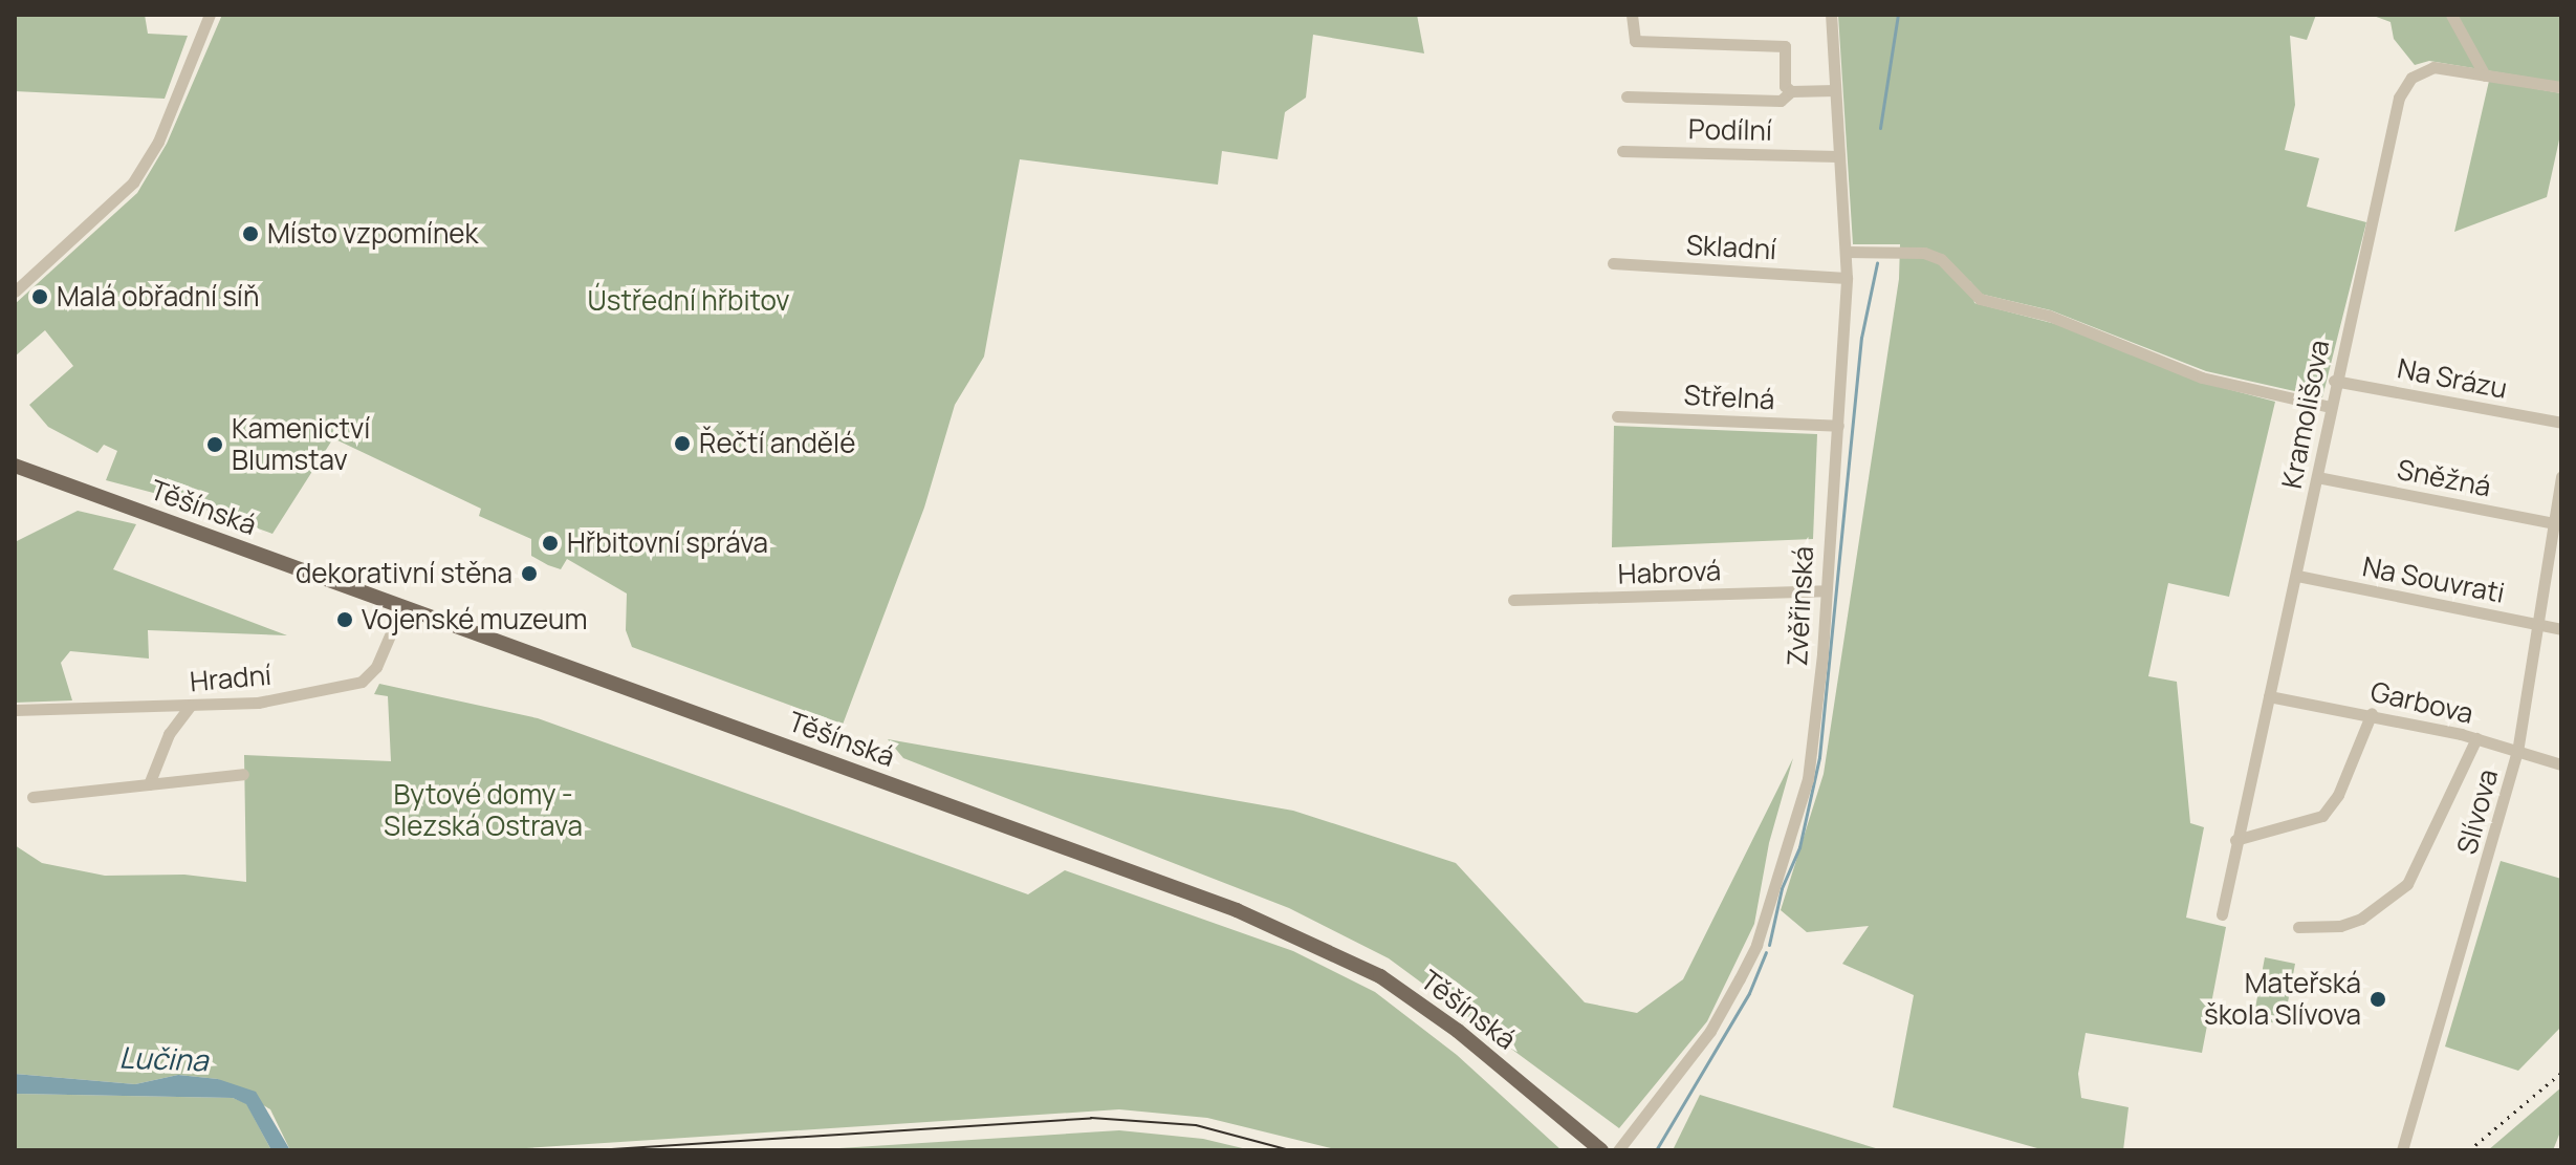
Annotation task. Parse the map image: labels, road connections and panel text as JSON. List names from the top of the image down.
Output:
{
  "streets": {
    "main road": ["Těšínská"],
    "street": [
      "Podílní",
      "Skladní",
      "Na Srázu",
      "Střelná",
      "Kramolišova",
      "Sněžná",
      "Habrová",
      "Na Souvrati",
      "Zvěřinská",
      "Hradní",
      "Garbova",
      "Slívova"
    ]
  },
  "crossings": [
    ["Podílní", "Zvěřinská"],
    ["Skladní", "Zvěřinská"],
    ["Na Srázu", "Kramolišova"],
    ["Střelná", "Zvěřinská"],
    ["Kramolišova", "Sněžná"],
    ["Kramolišova", "Na Souvrati"],
    ["Kramolišova", "Garbova"],
    ["Sněžná", "Slívova"],
    ["Těšínská", "Hradní"],
    ["Habrová", "Zvěřinská"],
    ["Na Souvrati", "Slívova"],
    ["Garbova", "Slívova"]
  ],
  "water": ["Lučina"],
  "parks": ["Ústřední hřbitov", "Bytové domy - Slezská Ostrava"],
  "places": [
    "Místo vzpomínek",
    "Malá obřadní síň",
    "Řečtí andělé",
    "Kamenictví Blumstav",
    "Hřbitovní správa",
    "dekorativní stěna",
    "Vojenské muzeum",
    "Mateřská škola Slívova"
  ]
}
